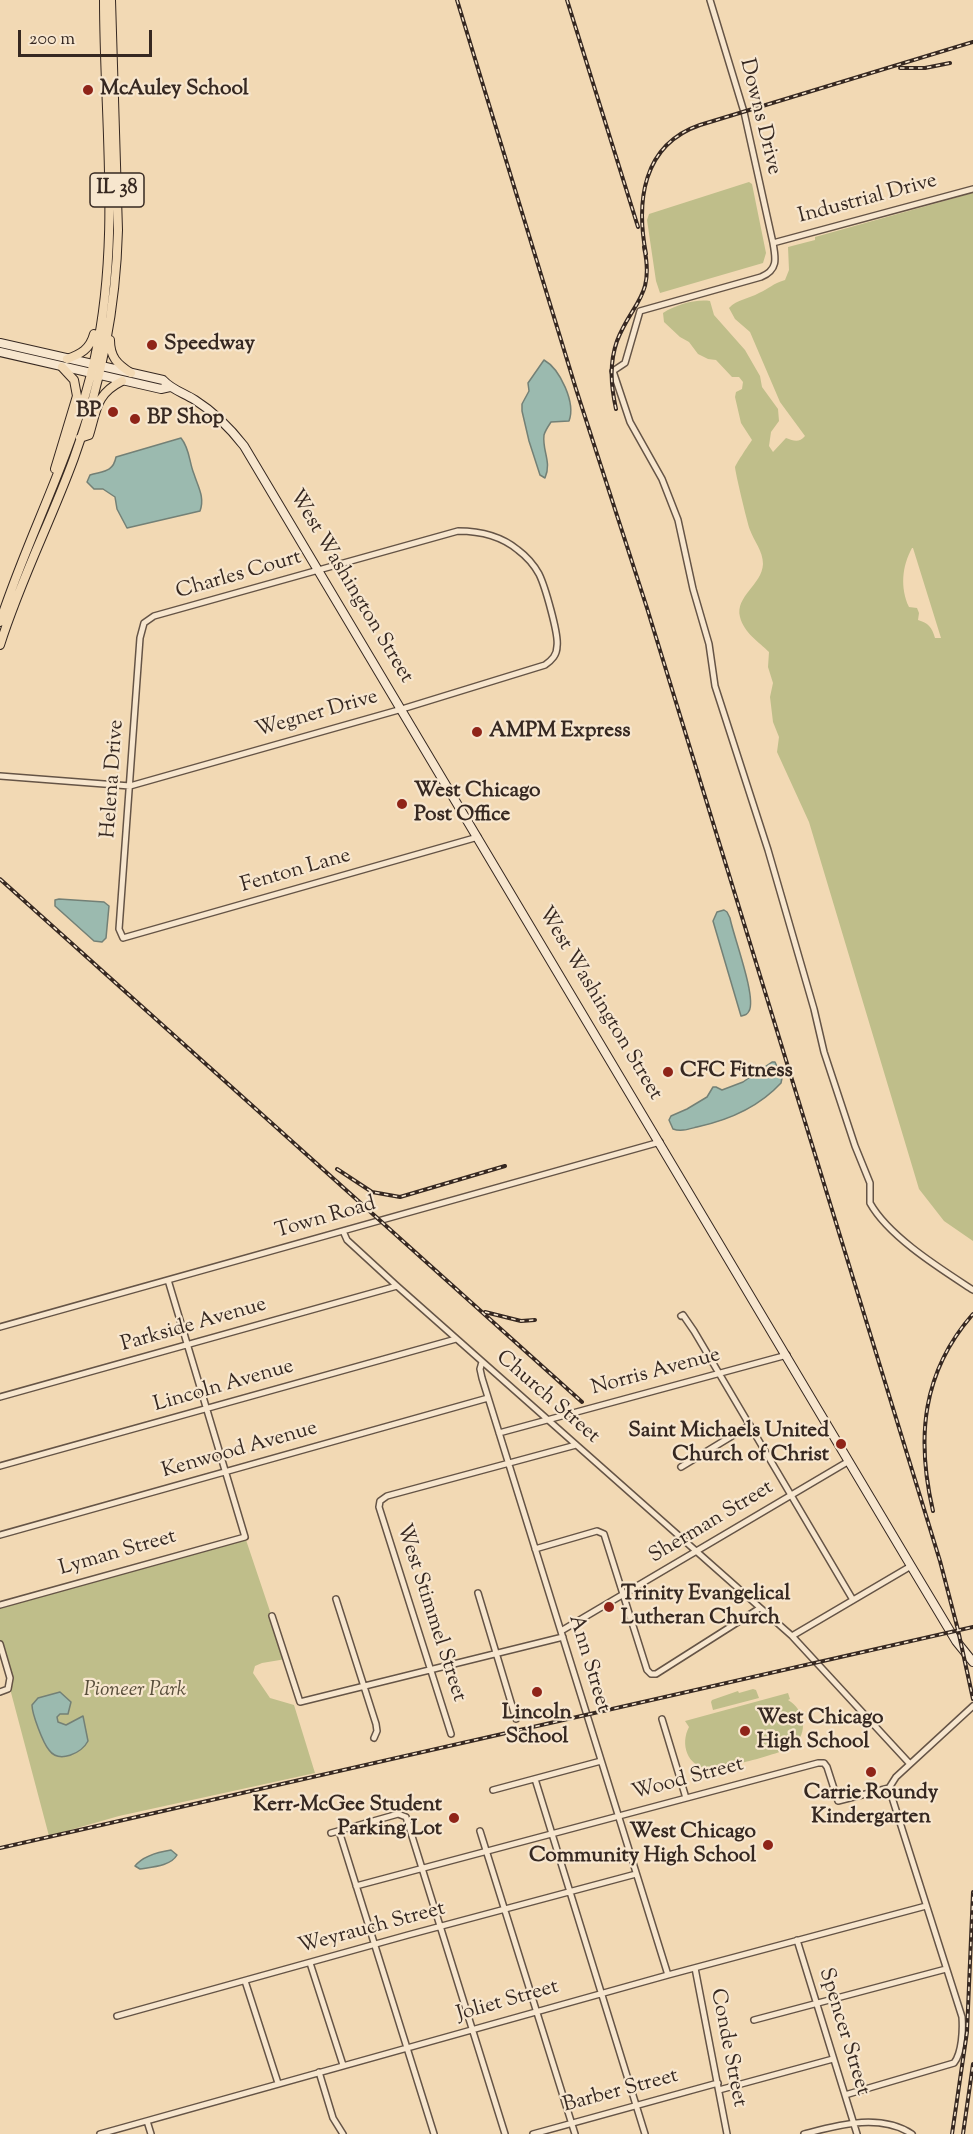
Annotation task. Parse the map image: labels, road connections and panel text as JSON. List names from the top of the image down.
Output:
{
  "streets": {
    "main road": ["IL 38", "West Washington Street"],
    "street": [
      "Downs Drive",
      "Industrial Drive",
      "Charles Court",
      "Wegner Drive",
      "Helena Drive",
      "Fenton Lane",
      "Town Road",
      "Parkside Avenue",
      "Norris Avenue",
      "Lincoln Avenue",
      "Church Street",
      "Kenwood Avenue",
      "Sherman Street",
      "Lyman Street",
      "West Stimmel Street",
      "Ann Street",
      "Wood Street",
      "Weyrauch Street",
      "Joliet Street",
      "Spencer Street",
      "Conde Street",
      "Barber Street"
    ]
  },
  "crossings": [
    ["Downs Drive", "Industrial Drive"],
    ["IL 38", "West Washington Street"],
    ["Charles Court", "West Washington Street"],
    ["Charles Court", "Wegner Drive"],
    ["Charles Court", "Helena Drive"],
    ["West Washington Street", "Wegner Drive"],
    ["West Washington Street", "Fenton Lane"],
    ["West Washington Street", "Town Road"],
    ["West Washington Street", "Norris Avenue"],
    ["West Washington Street", "Sherman Street"],
    ["Wegner Drive", "Helena Drive"],
    ["Helena Drive", "Fenton Lane"],
    ["Town Road", "Church Street"],
    ["Parkside Avenue", "Church Street"],
    ["Norris Avenue", "Church Street"],
    ["Norris Avenue", "Ann Street"],
    ["Lincoln Avenue", "Church Street"],
    ["Church Street", "Sherman Street"],
    ["Church Street", "Ann Street"],
    ["Kenwood Avenue", "Lyman Street"],
    ["Kenwood Avenue", "Ann Street"],
    ["Sherman Street", "West Stimmel Street"],
    ["Sherman Street", "Ann Street"],
    ["West Stimmel Street", "Ann Street"],
    ["Ann Street", "Wood Street"],
    ["Ann Street", "Weyrauch Street"],
    ["Ann Street", "Joliet Street"],
    ["Joliet Street", "Spencer Street"],
    ["Joliet Street", "Conde Street"],
    ["Conde Street", "Barber Street"]
  ],
  "parks": ["Pioneer Park"],
  "places": [
    "McAuley School",
    "Speedway",
    "BP",
    "BP Shop",
    "AMPM Express",
    "West Chicago Post Office",
    "CFC Fitness",
    "Saint Michaels United Church of Christ",
    "Trinity Evangelical Lutheran Church",
    "Lincoln School",
    "West Chicago High School",
    "Carrie Roundy Kindergarten",
    "Kerr-McGee Student Parking Lot",
    "West Chicago Community High School"
  ],
  "scale_bar": "200 m"
}
